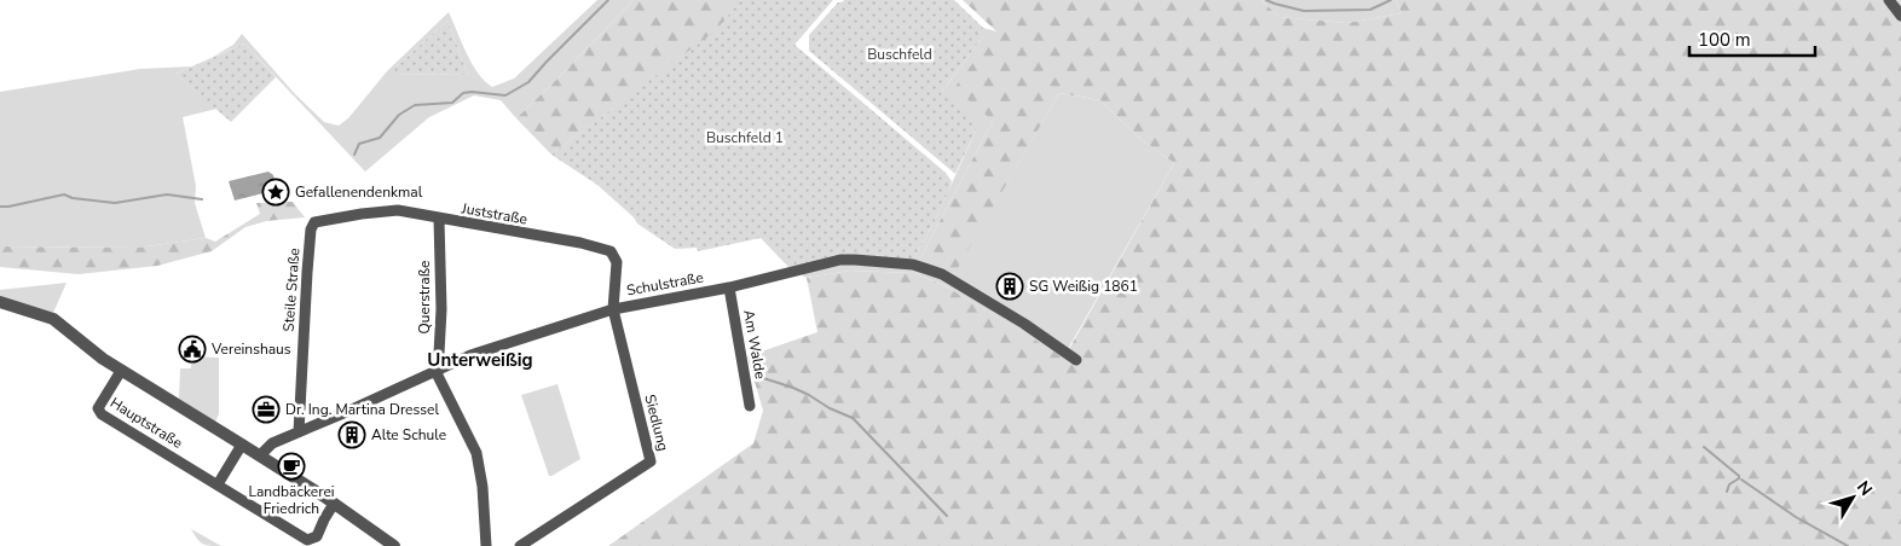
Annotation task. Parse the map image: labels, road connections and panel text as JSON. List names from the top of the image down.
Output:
{
  "streets": {
    "street": [
      "Juststraße",
      "Schulstraße",
      "Steile Straße",
      "Querstraße",
      "Am Walde",
      "Hauptstraße",
      "Siedlung"
    ]
  },
  "crossings": [
    ["Juststraße", "Schulstraße"],
    ["Juststraße", "Steile Straße"],
    ["Juststraße", "Querstraße"],
    ["Juststraße", "Siedlung"],
    ["Schulstraße", "Steile Straße"],
    ["Schulstraße", "Querstraße"],
    ["Schulstraße", "Am Walde"],
    ["Schulstraße", "Hauptstraße"],
    ["Schulstraße", "Siedlung"]
  ],
  "districts": ["Unterweißig"],
  "parks": ["Buschfeld", "Buschfeld 1"],
  "places": {
    "place": ["Gefallenendenkmal"],
    "building": ["SG Weißig 1861", "Alte Schule"],
    "public building": ["Vereinshaus"],
    "office": ["Dr. Ing. Martina Dressel"],
    "cafe": ["Landbäckerei Friedrich"]
  },
  "scale_bar": "100 m",
  "north": "top right"
}
